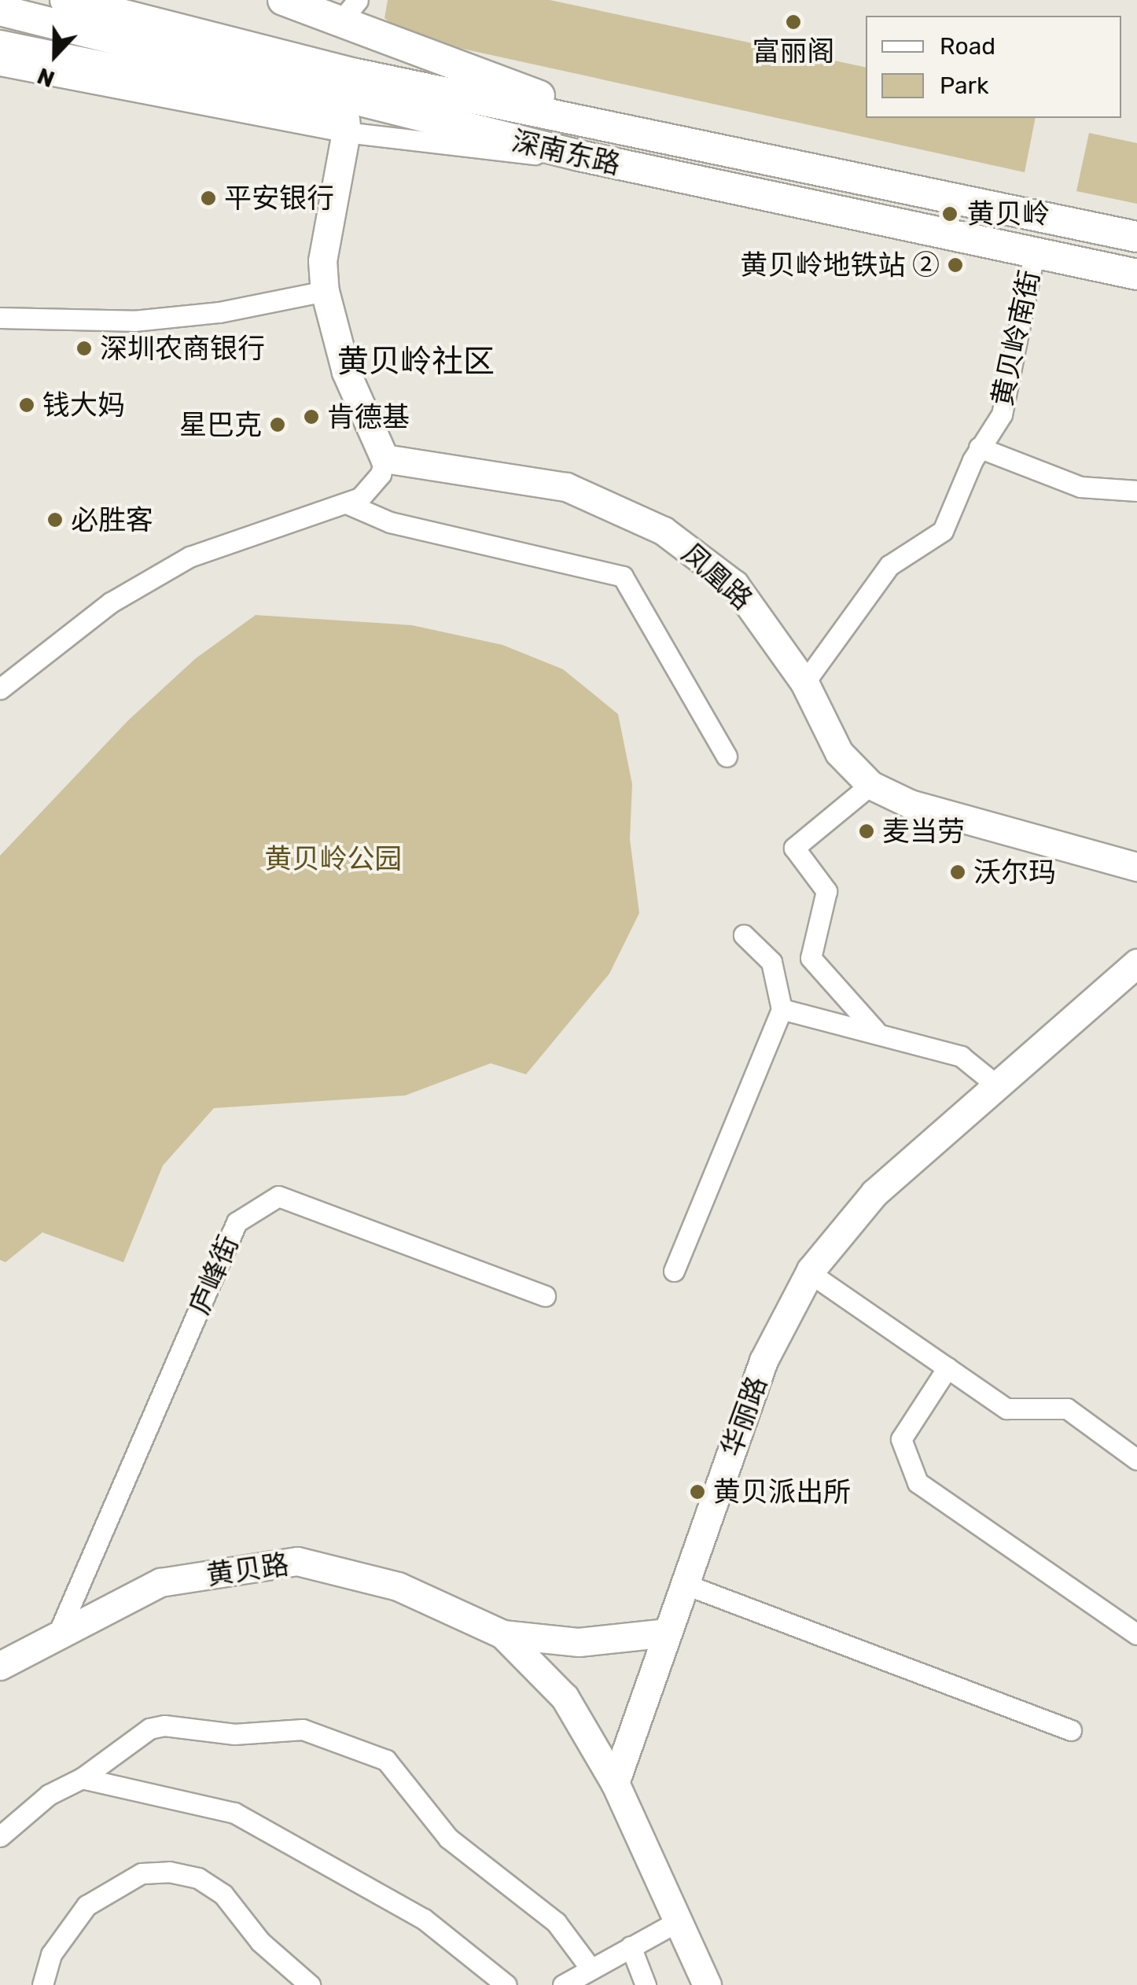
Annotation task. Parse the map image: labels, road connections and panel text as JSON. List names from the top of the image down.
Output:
{
  "streets": {
    "main road": ["深南东路"],
    "street": [
      "黄贝岭南街",
      "凤凰路",
      "庐峰街",
      "华丽路",
      "黄贝路"
    ]
  },
  "crossings": [
    ["深南东路", "黄贝岭南街"],
    ["黄贝岭南街", "凤凰路"],
    ["庐峰街", "黄贝路"],
    ["华丽路", "黄贝路"]
  ],
  "districts": ["黄贝岭社区"],
  "parks": ["黄贝岭公园"],
  "places": [
    "富丽阁",
    "平安银行",
    "黄贝岭",
    "黄贝岭地铁站 ②",
    "深圳农商银行",
    "钱大妈",
    "肯德基",
    "星巴克",
    "必胜客",
    "麦当劳",
    "沃尔玛",
    "黄贝派出所"
  ],
  "legend": ["Road", "Park"],
  "north": "bottom"
}
